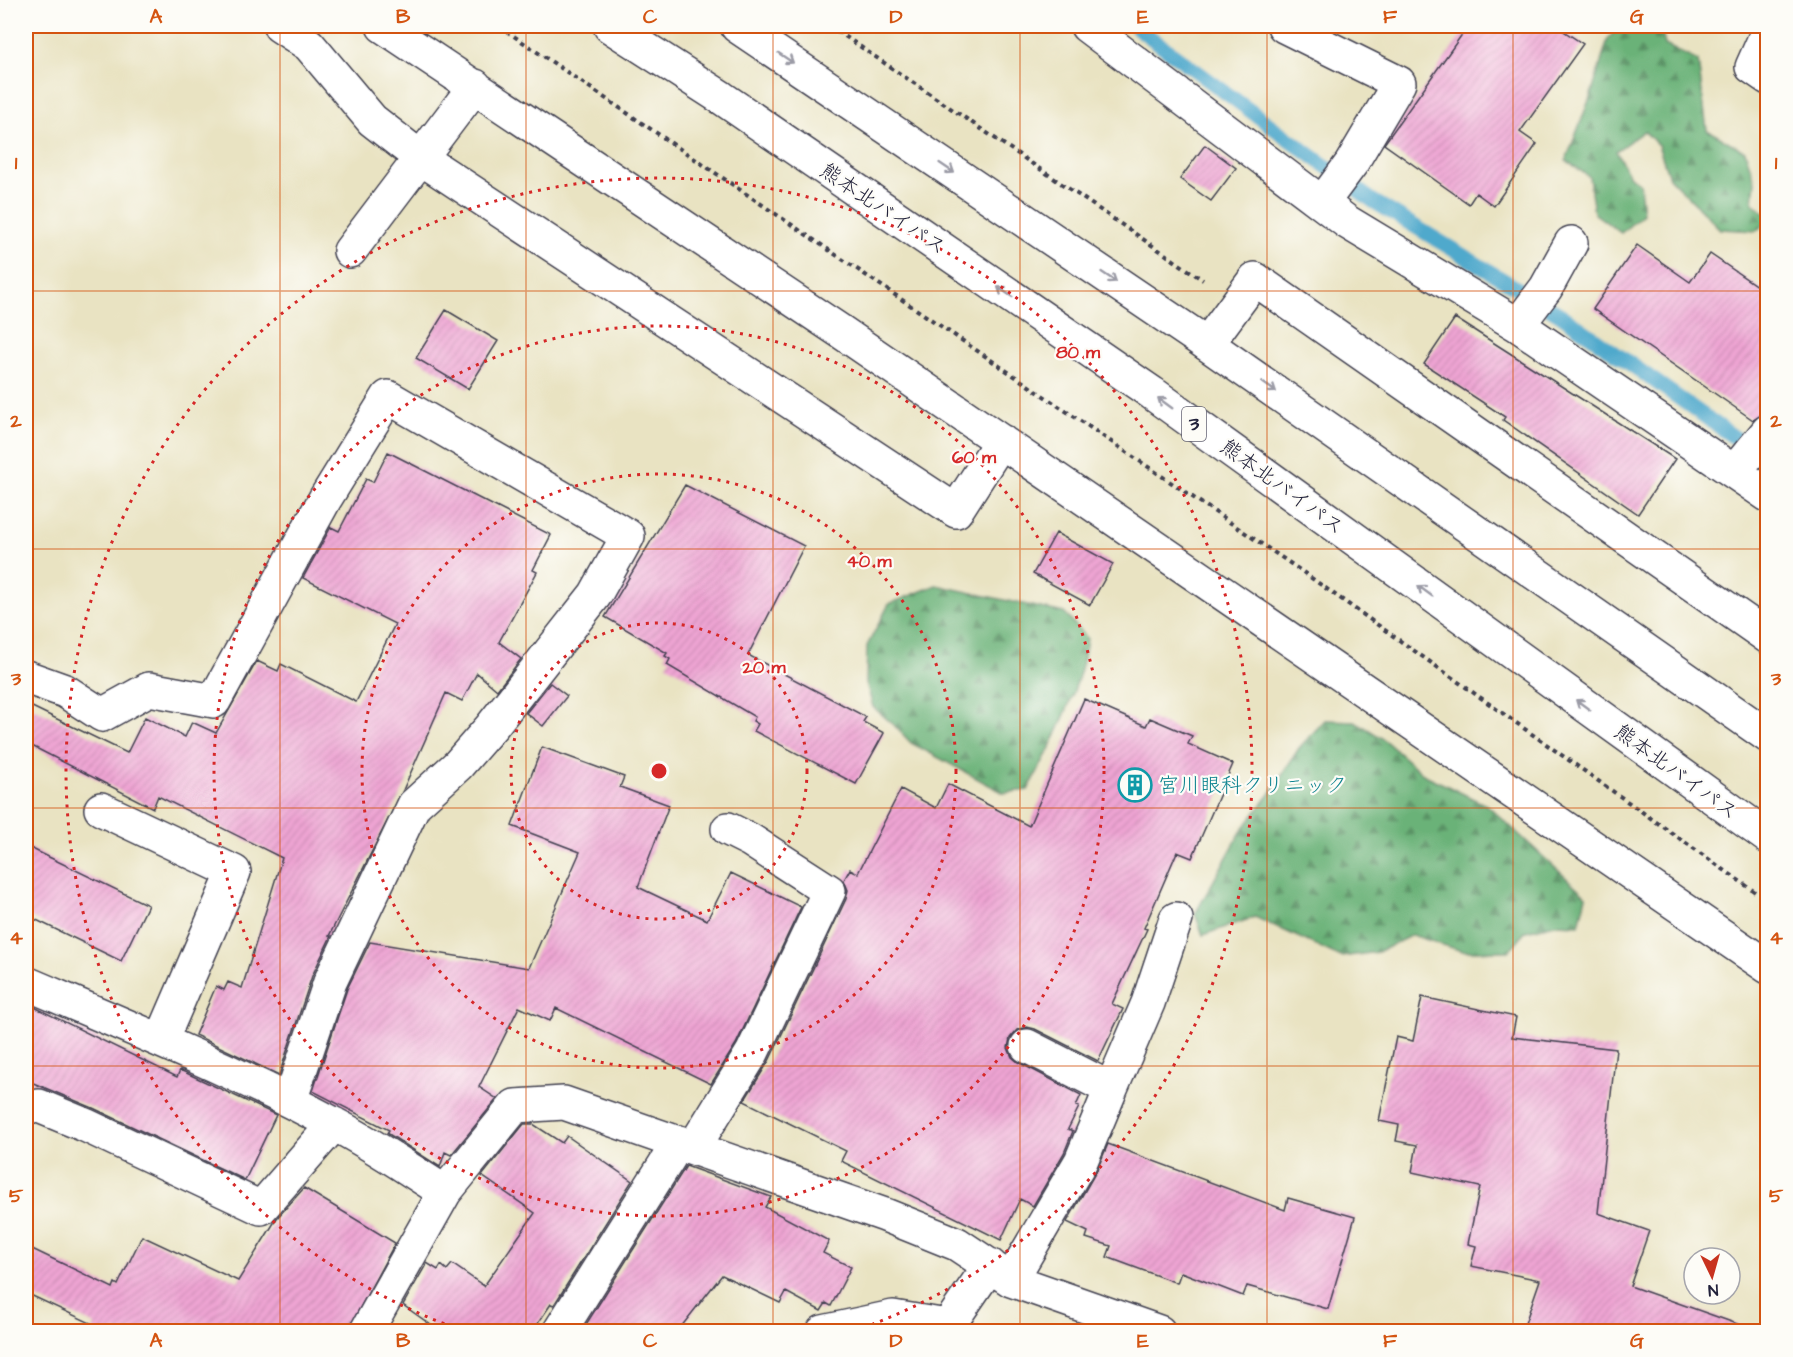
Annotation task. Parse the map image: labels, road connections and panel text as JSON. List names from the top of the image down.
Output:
{
  "streets": {
    "main road": ["熊本北バイパス", "3"]
  },
  "places": {
    "building": ["宮川眼科クリニック"]
  },
  "north": "bottom",
  "grid": {
    "columns": [
      "A",
      "B",
      "C",
      "D",
      "E",
      "F",
      "G"
    ],
    "rows": [
      "1",
      "2",
      "3",
      "4",
      "5"
    ]
  },
  "rings": [
    "80 m",
    "60 m",
    "40 m",
    "20 m"
  ]
}
